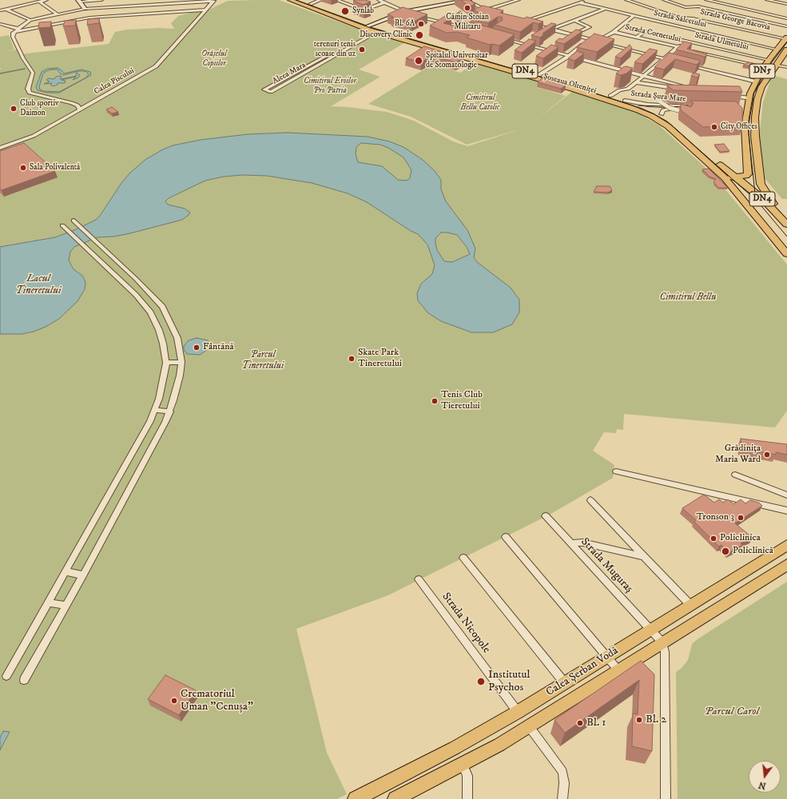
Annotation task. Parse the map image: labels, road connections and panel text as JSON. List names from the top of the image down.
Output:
{
  "streets": {
    "main road": [
      "DN4",
      "DN5",
      "Șoseaua Olteniței",
      "Calea Șerban Vodă"
    ],
    "street": [
      "Strada Sălcetului",
      "Strada George Bacovia",
      "Strada Cornetului",
      "Strada Ulmetului",
      "Aleea Mara",
      "Calea Piscului",
      "Strada Șura Mare",
      "Strada Muguraș",
      "Strada Nicopole"
    ]
  },
  "crossings": [
    ["Strada Sălcetului", "DN5"],
    ["Strada George Bacovia", "DN5"],
    ["Strada Cornetului", "Strada Ulmetului"],
    ["Strada Cornetului", "DN5"],
    ["Strada Ulmetului", "DN5"],
    ["Aleea Mara", "Șoseaua Olteniței"],
    ["Șoseaua Olteniței", "Strada Șura Mare"],
    ["Strada Muguraș", "Calea Șerban Vodă"],
    ["Strada Nicopole", "Calea Șerban Vodă"]
  ],
  "water": ["Lacul Tineretului"],
  "parks": [
    "Orășelul Copiilor",
    "Cimitirul Eroilor Pro Patria",
    "Cimitirul Bellu Catolic",
    "Cimitirul Bellu",
    "Parcul Tineretului",
    "Parcul Carol"
  ],
  "places": [
    "Cămin Stoian Militaru",
    "Synlab",
    "Bl. 6A",
    "Discovery Clinic",
    "terenuri tenis scoase din uz",
    "Spitalul Universitar de Stomatologie",
    "Club sportiv Daimon",
    "City Offices",
    "Sala Polivalentă",
    "Fântănă",
    "Skate Park Tineretului",
    "Tenis Club Tieretului",
    "Grădinița Maria Ward",
    "Tronson 3",
    "Policlinica",
    "Policlinică",
    "Institutul Psychos",
    "Crematoriul Uman \"Cenușa\"",
    "Bl. 2",
    "Bl. 1"
  ],
  "north": "bottom"
}
